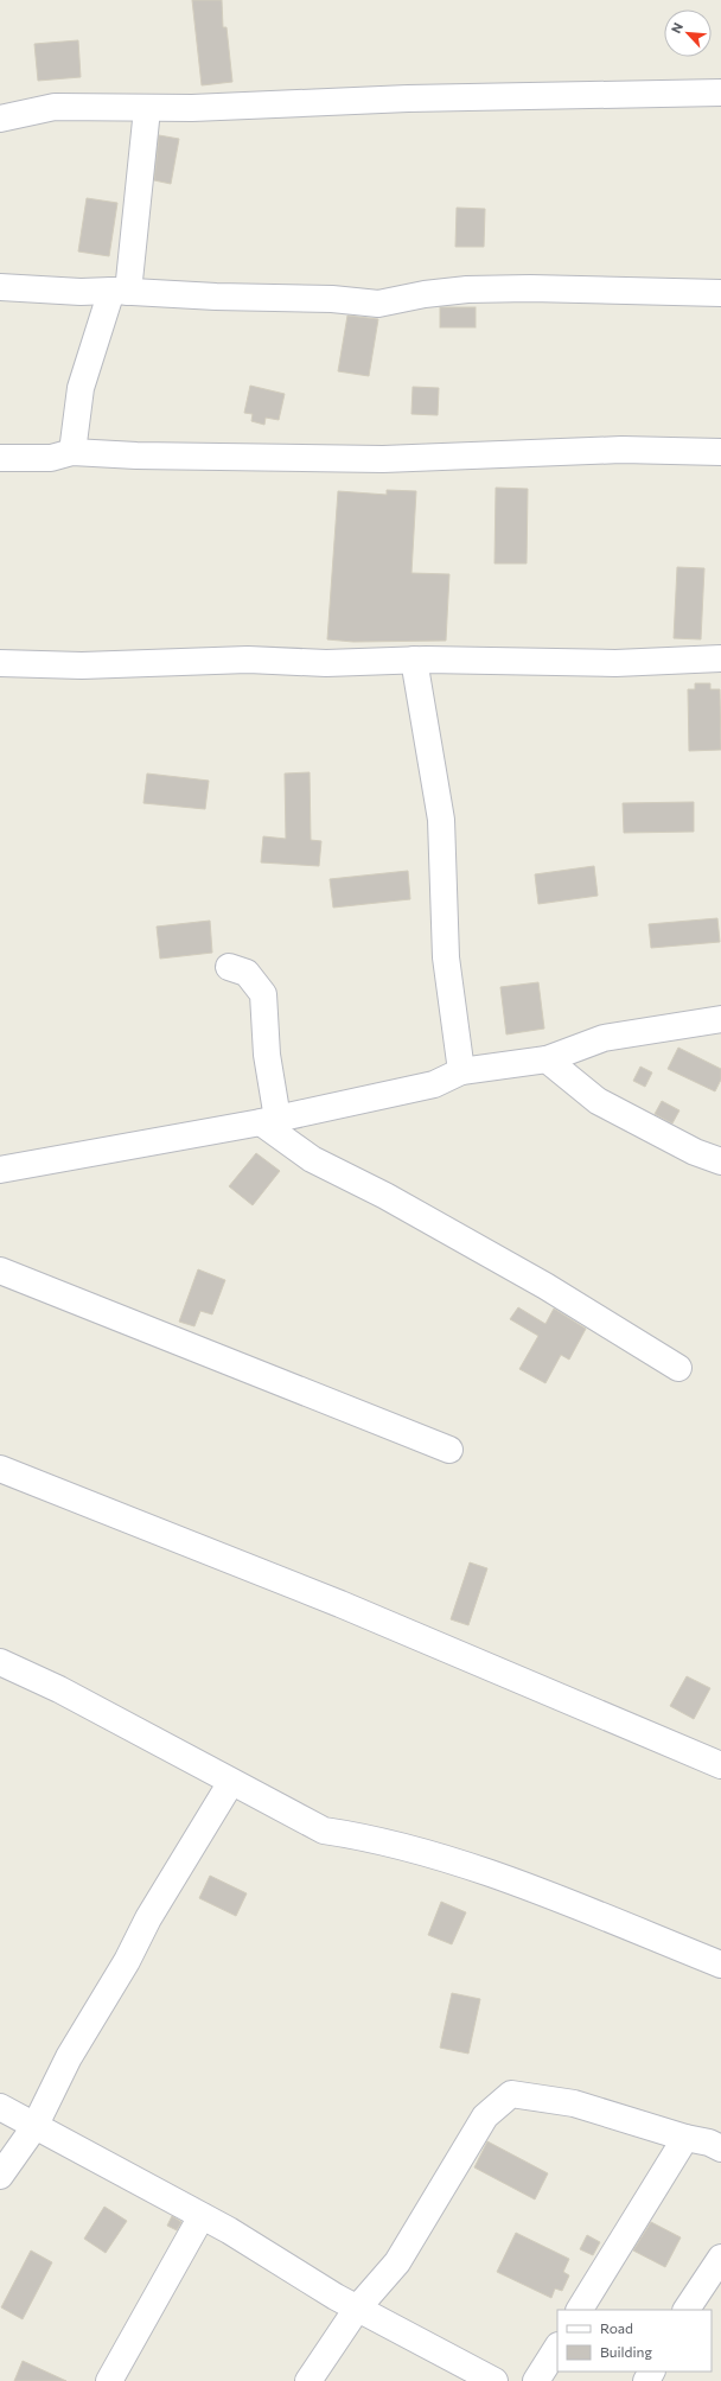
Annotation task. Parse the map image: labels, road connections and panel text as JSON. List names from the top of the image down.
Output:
{
  "legend": ["Road", "Building"],
  "north": "top left"
}
